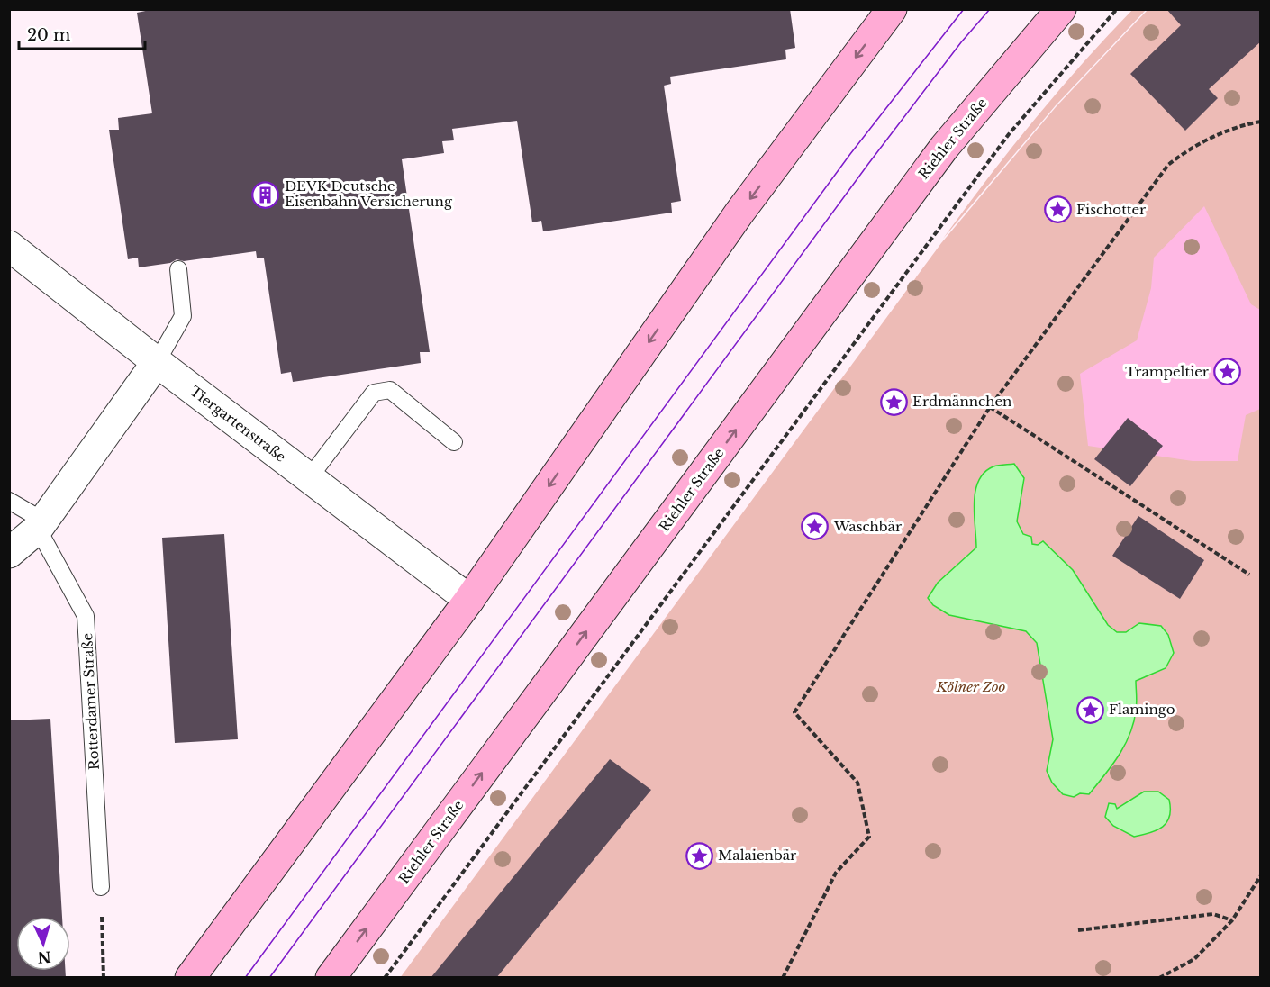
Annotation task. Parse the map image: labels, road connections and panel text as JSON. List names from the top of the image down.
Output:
{
  "streets": {
    "main road": ["Riehler Straße"],
    "street": ["Tiergartenstraße"],
    "lane": ["Rotterdamer Straße"]
  },
  "parks": ["Kölner Zoo"],
  "places": {
    "building": ["DEVK Deutsche Eisenbahn Versicherung"],
    "place": [
      "Fischotter",
      "Trampeltier",
      "Erdmännchen",
      "Waschbär",
      "Flamingo",
      "Malaienbär"
    ]
  },
  "scale_bar": "20 m",
  "north": "bottom"
}
